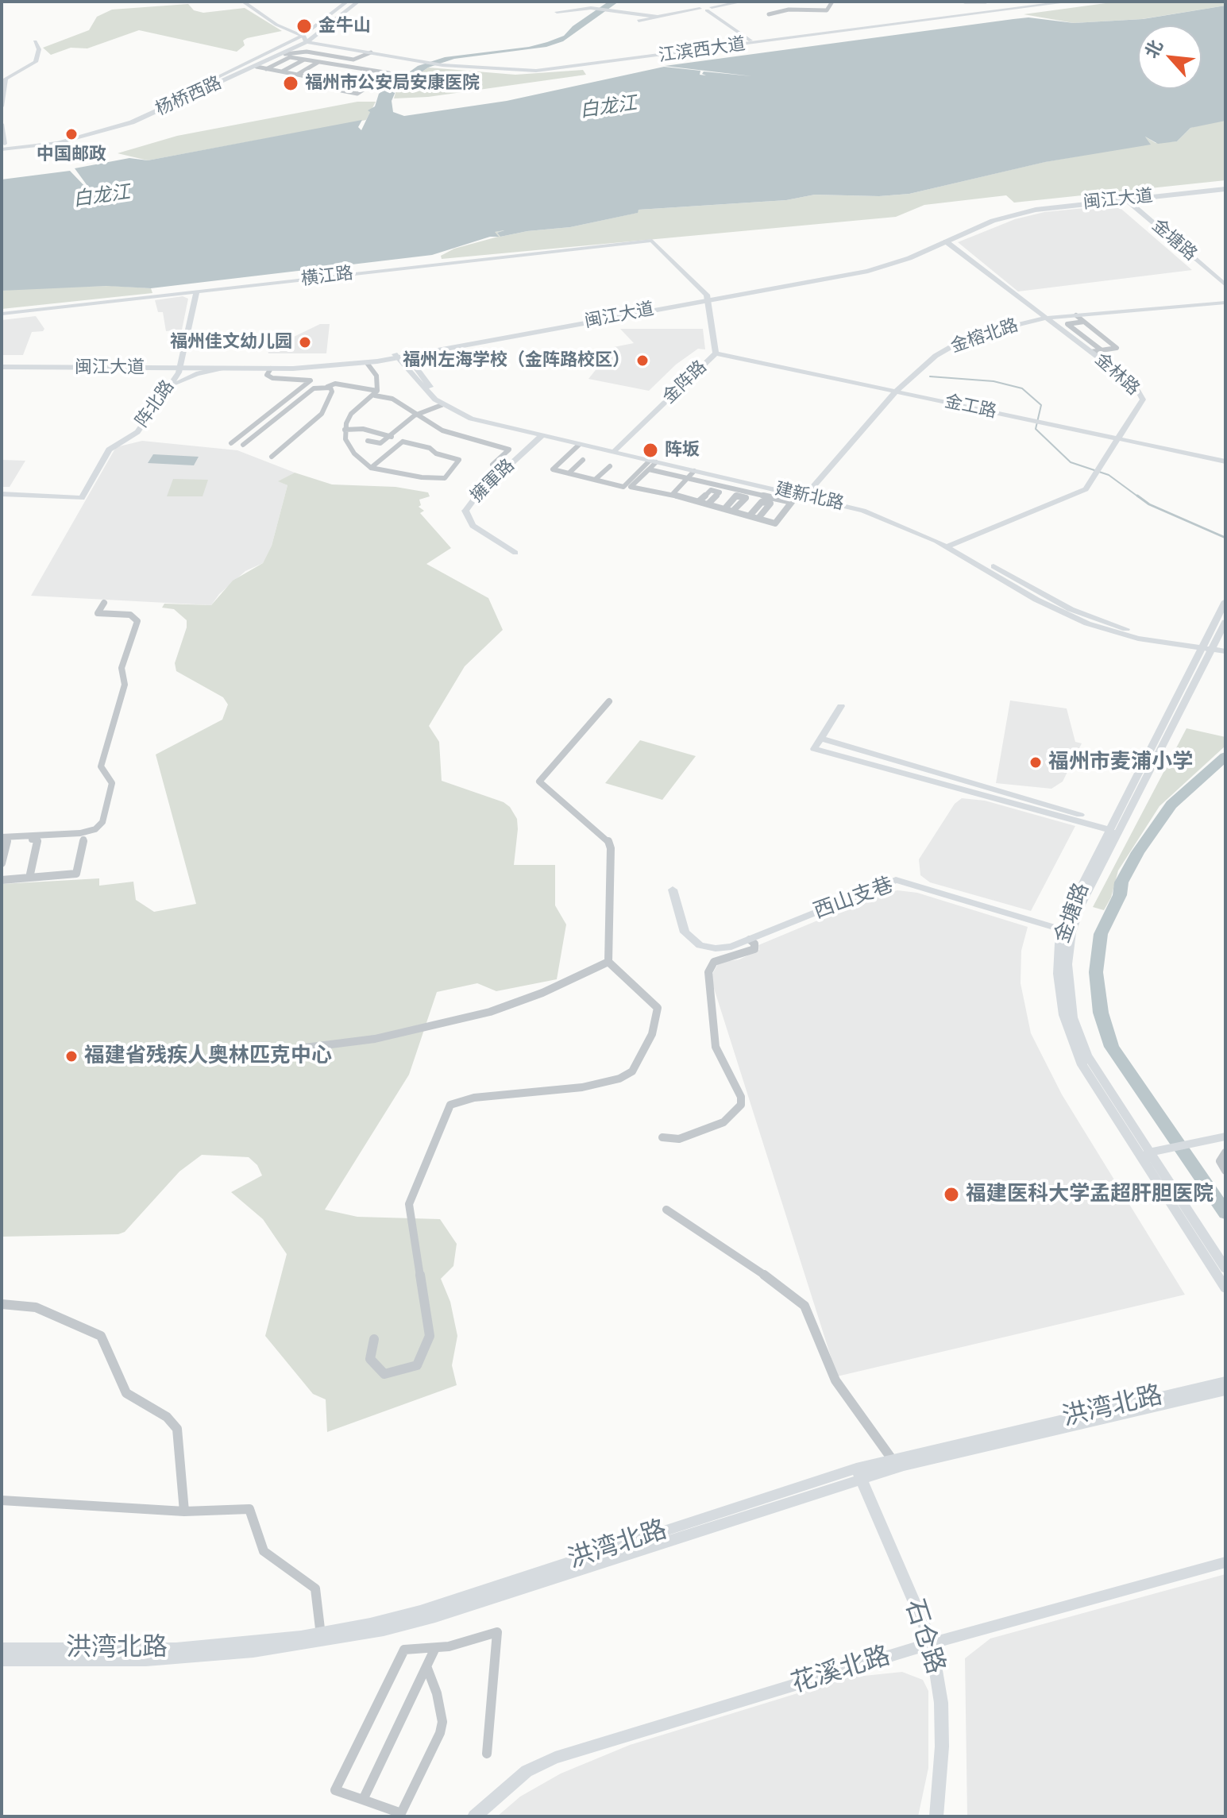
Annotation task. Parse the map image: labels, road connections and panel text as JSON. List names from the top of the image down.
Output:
{
  "streets": {
    "main road": ["江滨西大道", "杨桥西路", "闽江大道"],
    "street": [
      "金塘路",
      "横江路",
      "金榕北路",
      "金林路",
      "金阵路",
      "阵北路",
      "金工路",
      "擁軍路",
      "建新北路",
      "西山支巷",
      "洪湾北路",
      "石仓路",
      "花溪北路"
    ]
  },
  "crossings": [
    ["江滨西大道", "杨桥西路"],
    ["闽江大道", "金塘路"],
    ["闽江大道", "横江路"],
    ["闽江大道", "金林路"],
    ["闽江大道", "金阵路"],
    ["闽江大道", "阵北路"],
    ["闽江大道", "建新北路"],
    ["金塘路", "建新北路"],
    ["金塘路", "西山支巷"],
    ["横江路", "金阵路"],
    ["金榕北路", "金林路"],
    ["金榕北路", "金工路"],
    ["金榕北路", "建新北路"],
    ["金林路", "金工路"],
    ["金林路", "建新北路"],
    ["金阵路", "金工路"],
    ["金阵路", "建新北路"],
    ["擁軍路", "建新北路"],
    ["洪湾北路", "石仓路"],
    ["石仓路", "花溪北路"]
  ],
  "water": ["白龙江"],
  "places": [
    "金牛山",
    "福州市公安局安康医院",
    "中国邮政",
    "福州佳文幼儿园",
    "福州左海学校（金阵路校区）",
    "阵坂",
    "福州市麦浦小学",
    "福建省残疾人奥林匹克中心",
    "福建医科大学孟超肝胆医院"
  ],
  "north": "top left"
}
